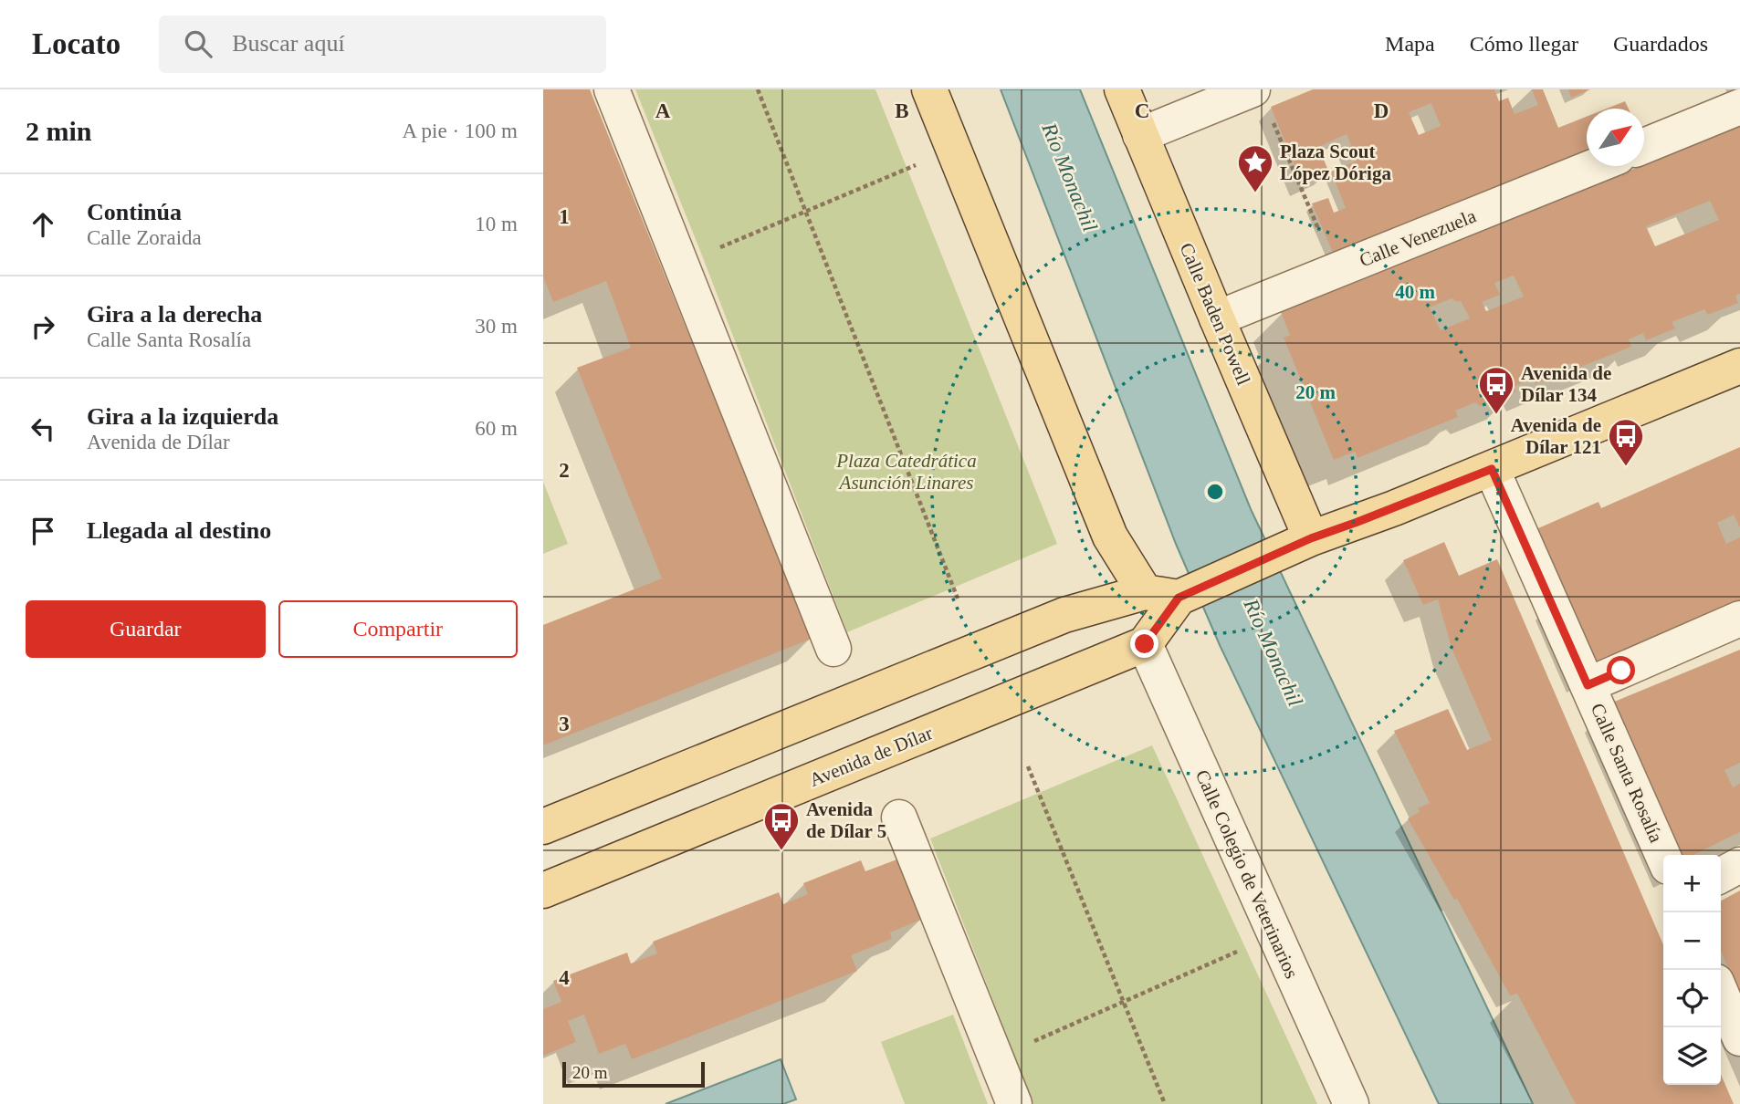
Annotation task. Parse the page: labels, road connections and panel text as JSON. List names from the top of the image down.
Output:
{
  "streets": {
    "main road": ["Calle Baden Powell", "Avenida de Dílar"],
    "street": ["Calle Venezuela", "Calle Santa Rosalía", "Calle Colegio de Veterinarios"]
  },
  "crossings": [
    ["Calle Venezuela", "Calle Baden Powell"],
    ["Avenida de Dílar", "Calle Colegio de Veterinarios"]
  ],
  "water": ["Río Monachil"],
  "parks": ["Plaza Catedrática Asunción Linares"],
  "places": {
    "place": ["Plaza Scout López Dóriga"],
    "bus stop": ["Avenida de Dílar 134", "Avenida de Dílar 121", "Avenida de Dílar 5"]
  },
  "scale_bar": "20 m",
  "north": "top right",
  "page": {
    "header": "Locato",
    "search": "Buscar aquí",
    "nav": ["Mapa", "Cómo llegar", "Guardados"],
    "heading": ["2 min", "A pie · 100 m"],
    "list": [
      ["Continúa", "Calle Zoraida", "10 m"],
      ["Gira a la derecha", "Calle Santa Rosalía", "30 m"],
      ["Gira a la izquierda", "Avenida de Dílar", "60 m"],
      "Llegada al destino"
    ],
    "buttons": ["Guardar", "Compartir"],
    "map_buttons": ["+", "−"],
    "scale": "20 m"
  },
  "grid": {
    "columns": [
      "A",
      "B",
      "C",
      "D"
    ],
    "rows": [
      "1",
      "2",
      "3",
      "4"
    ]
  },
  "rings": ["40 m", "20 m"]
}
